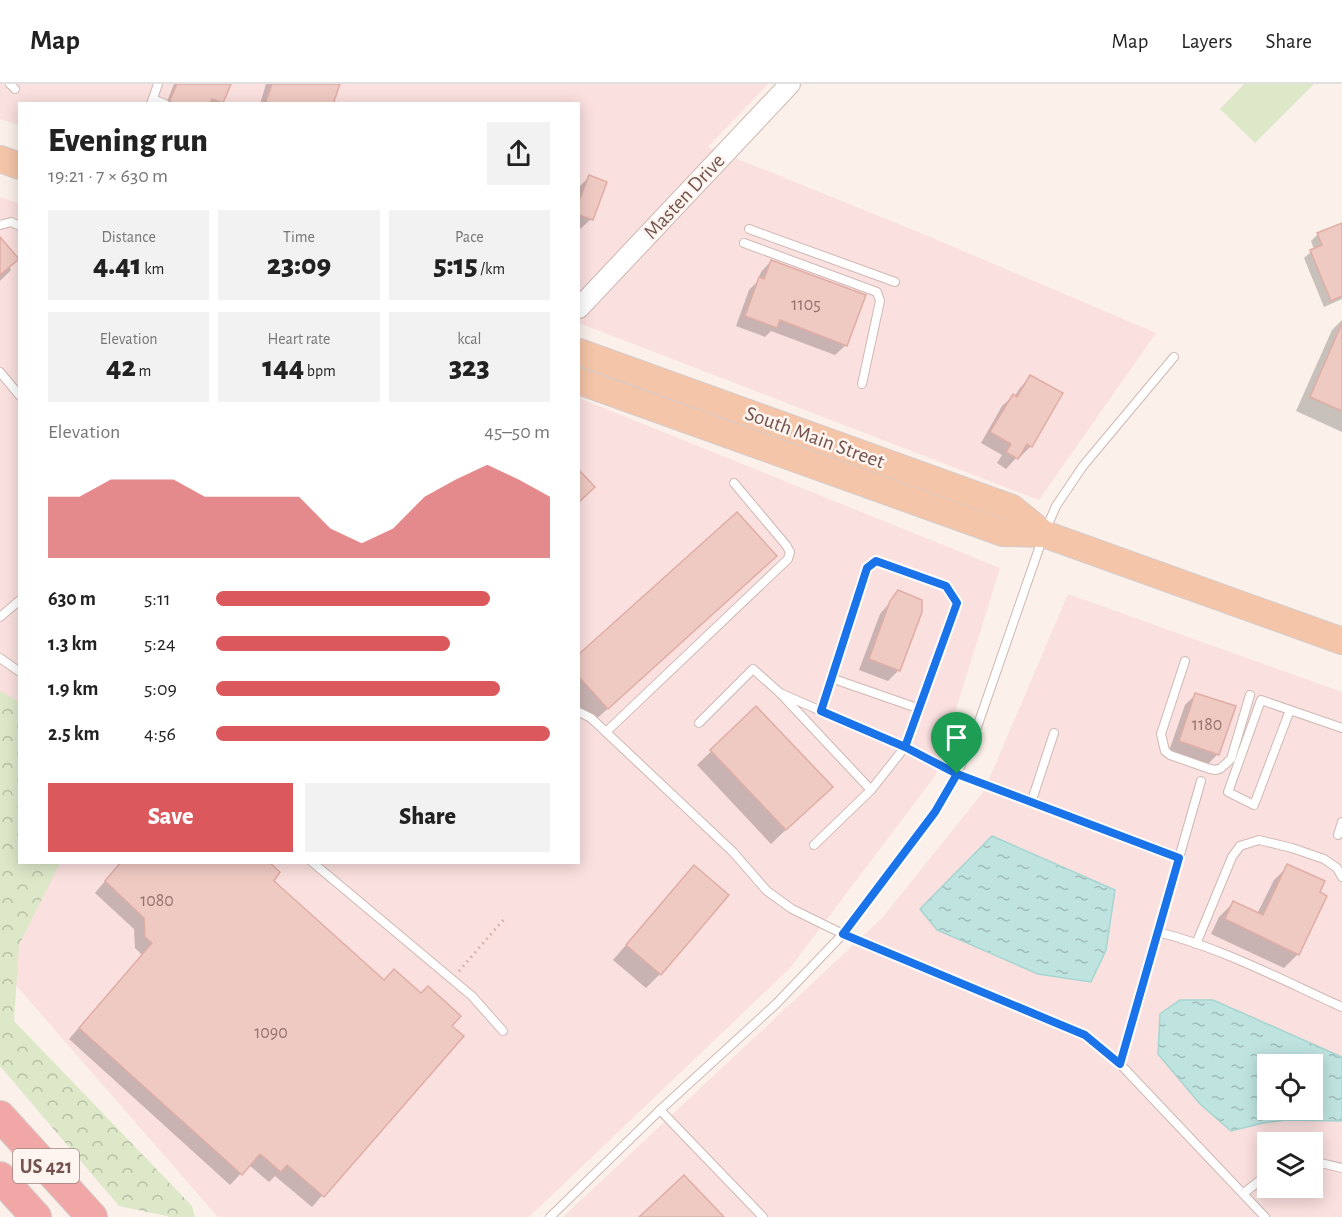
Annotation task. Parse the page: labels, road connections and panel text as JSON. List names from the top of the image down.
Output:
{
  "streets": {
    "highway": ["US 421"],
    "main road": ["South Main Street"],
    "street": ["Masten Drive"]
  },
  "house_numbers": [
    "1105",
    "1180",
    "1080",
    "1090"
  ],
  "page": {
    "header": "Map",
    "nav": ["Map", "Layers", "Share"],
    "heading": ["Evening run", "19:21 · 7 × 630 m"],
    "stats": [
      ["Distance", "4.41 km"],
      ["Time", "23:09"],
      ["Pace", "5:15 /km"],
      ["Elevation", "42 m"],
      ["Heart rate", "144 bpm"],
      ["kcal", "323"]
    ],
    "chart": ["Elevation", "45–50 m"],
    "list": [
      {
        "name": "630 m",
        "note": "5:11"
      },
      {
        "name": "1.3 km",
        "note": "5:24"
      },
      {
        "name": "1.9 km",
        "note": "5:09"
      },
      {
        "name": "2.5 km",
        "note": "4:56"
      }
    ],
    "buttons": ["Save", "Share"]
  }
}
